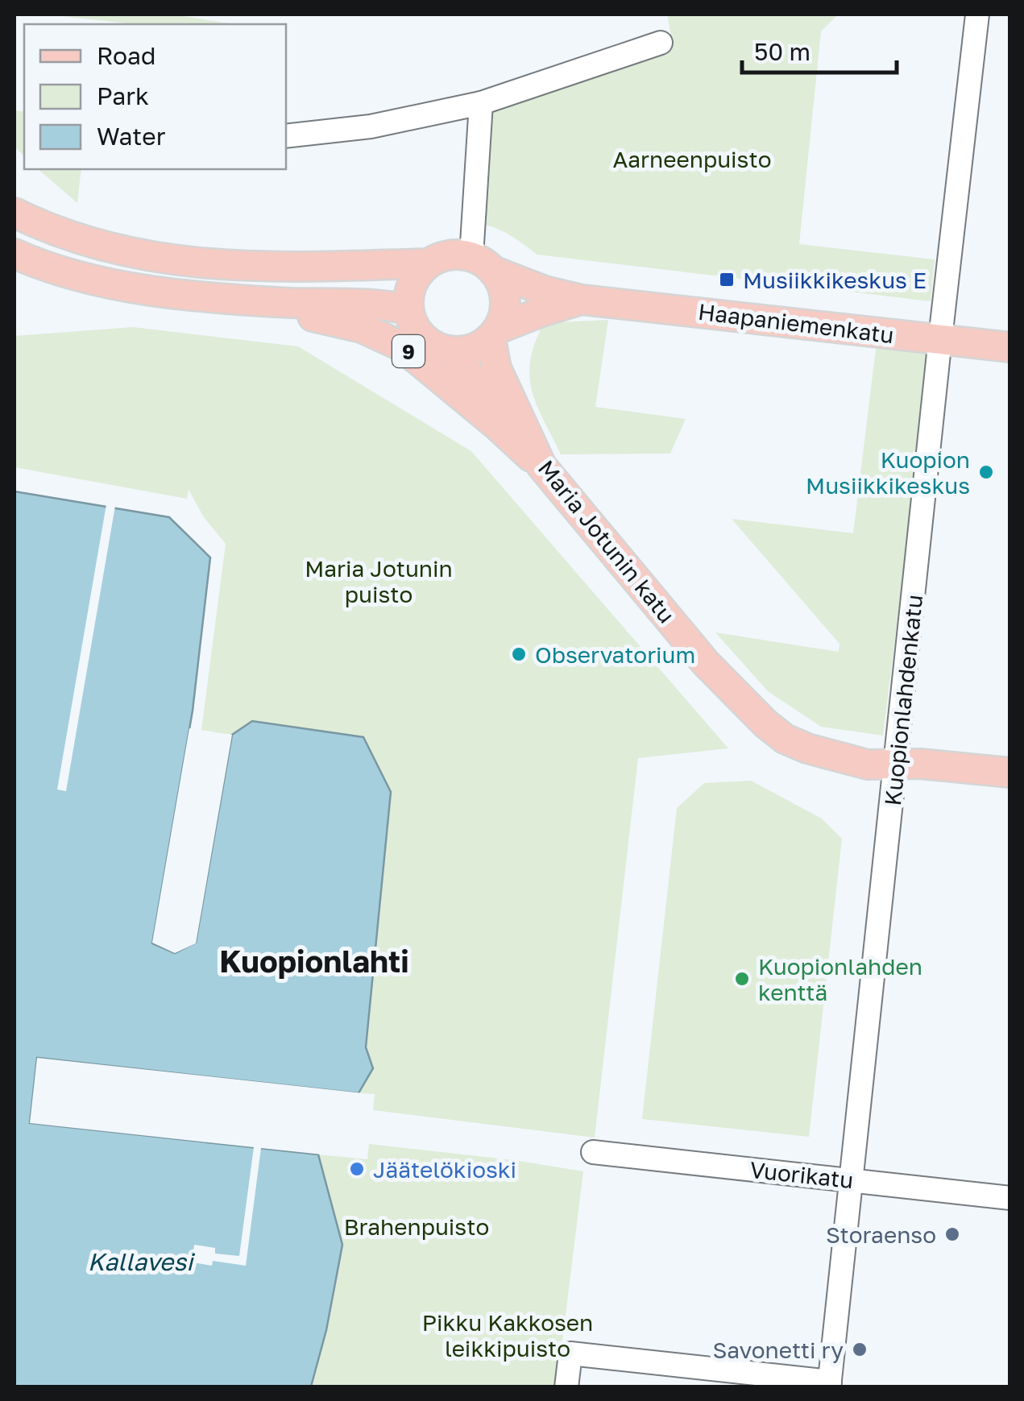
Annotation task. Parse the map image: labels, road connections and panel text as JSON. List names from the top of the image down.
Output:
{
  "streets": {
    "main road": ["Haapaniemenkatu", "9", "Maria Jotunin katu"],
    "street": ["Kuopionlahdenkatu", "Vuorikatu"]
  },
  "crossings": [
    ["Haapaniemenkatu", "9"],
    ["Haapaniemenkatu", "Maria Jotunin katu"],
    ["Haapaniemenkatu", "Kuopionlahdenkatu"],
    ["9", "Maria Jotunin katu"],
    ["9", "Kuopionlahdenkatu"],
    ["Maria Jotunin katu", "Kuopionlahdenkatu"],
    ["Kuopionlahdenkatu", "Vuorikatu"]
  ],
  "districts": ["Kuopionlahti"],
  "water": ["Kallavesi"],
  "parks": [
    "Aarneenpuisto",
    "Maria Jotunin puisto",
    "Brahenpuisto",
    "Pikku Kakkosen leikkipuisto"
  ],
  "places": {
    "transit": ["Musiikkikeskus E"],
    "other": [
      "Kuopion Musiikkikeskus",
      "Observatorium",
      "Kuopionlahden kenttä",
      "Jäätelökioski",
      "Storaenso",
      "Savonetti ry"
    ]
  },
  "legend": ["Road", "Park", "Water"],
  "scale_bar": "50 m"
}
